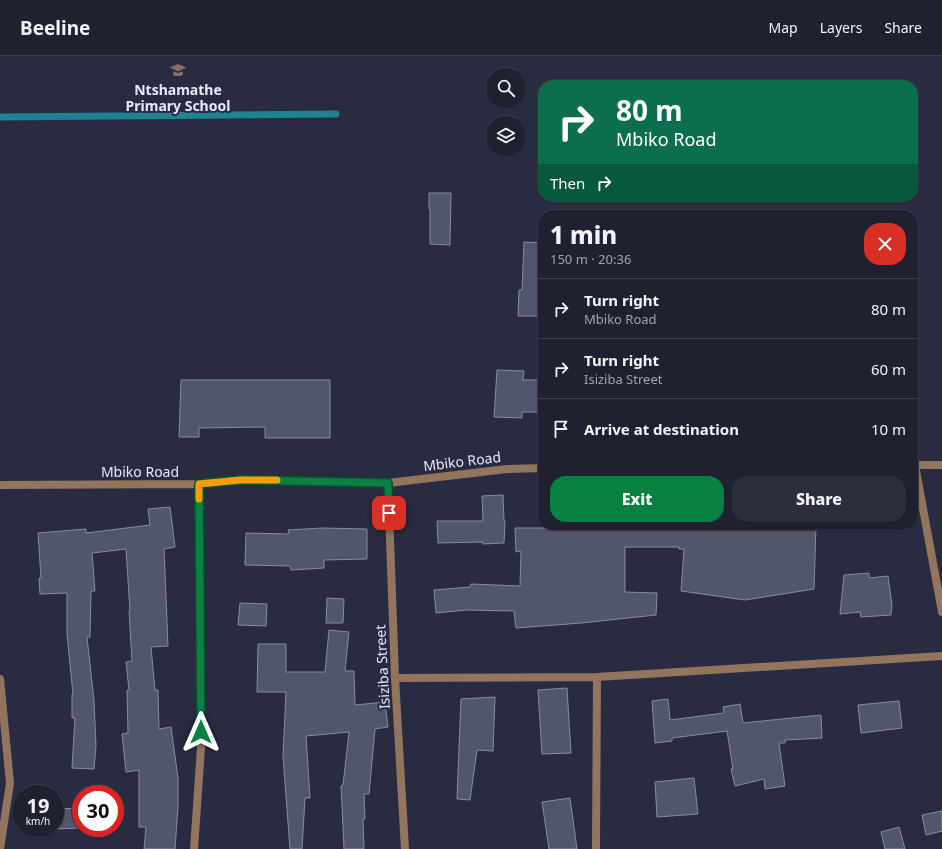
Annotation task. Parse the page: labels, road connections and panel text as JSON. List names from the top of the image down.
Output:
{
  "streets": {
    "street": ["Mbiko Road", "Isiziba Street"]
  },
  "crossings": [
    ["Mbiko Road", "Isiziba Street"]
  ],
  "places": {
    "school or university": ["Ntshamathe Primary School"]
  },
  "page": {
    "header": "Beeline",
    "nav": ["Map", "Layers", "Share"],
    "turn": ["80 m", "Mbiko Road"],
    "then": "Then",
    "heading": ["1 min", "150 m · 20:36"],
    "list": [
      {
        "name": "Turn right",
        "note": "Mbiko Road",
        "value": "80 m"
      },
      {
        "name": "Turn right",
        "note": "Isiziba Street",
        "value": "60 m"
      },
      {
        "name": "Arrive at destination",
        "value": "10 m"
      }
    ],
    "buttons": ["Exit", "Share"],
    "speed": "19 km/h",
    "limit": "30"
  }
}
